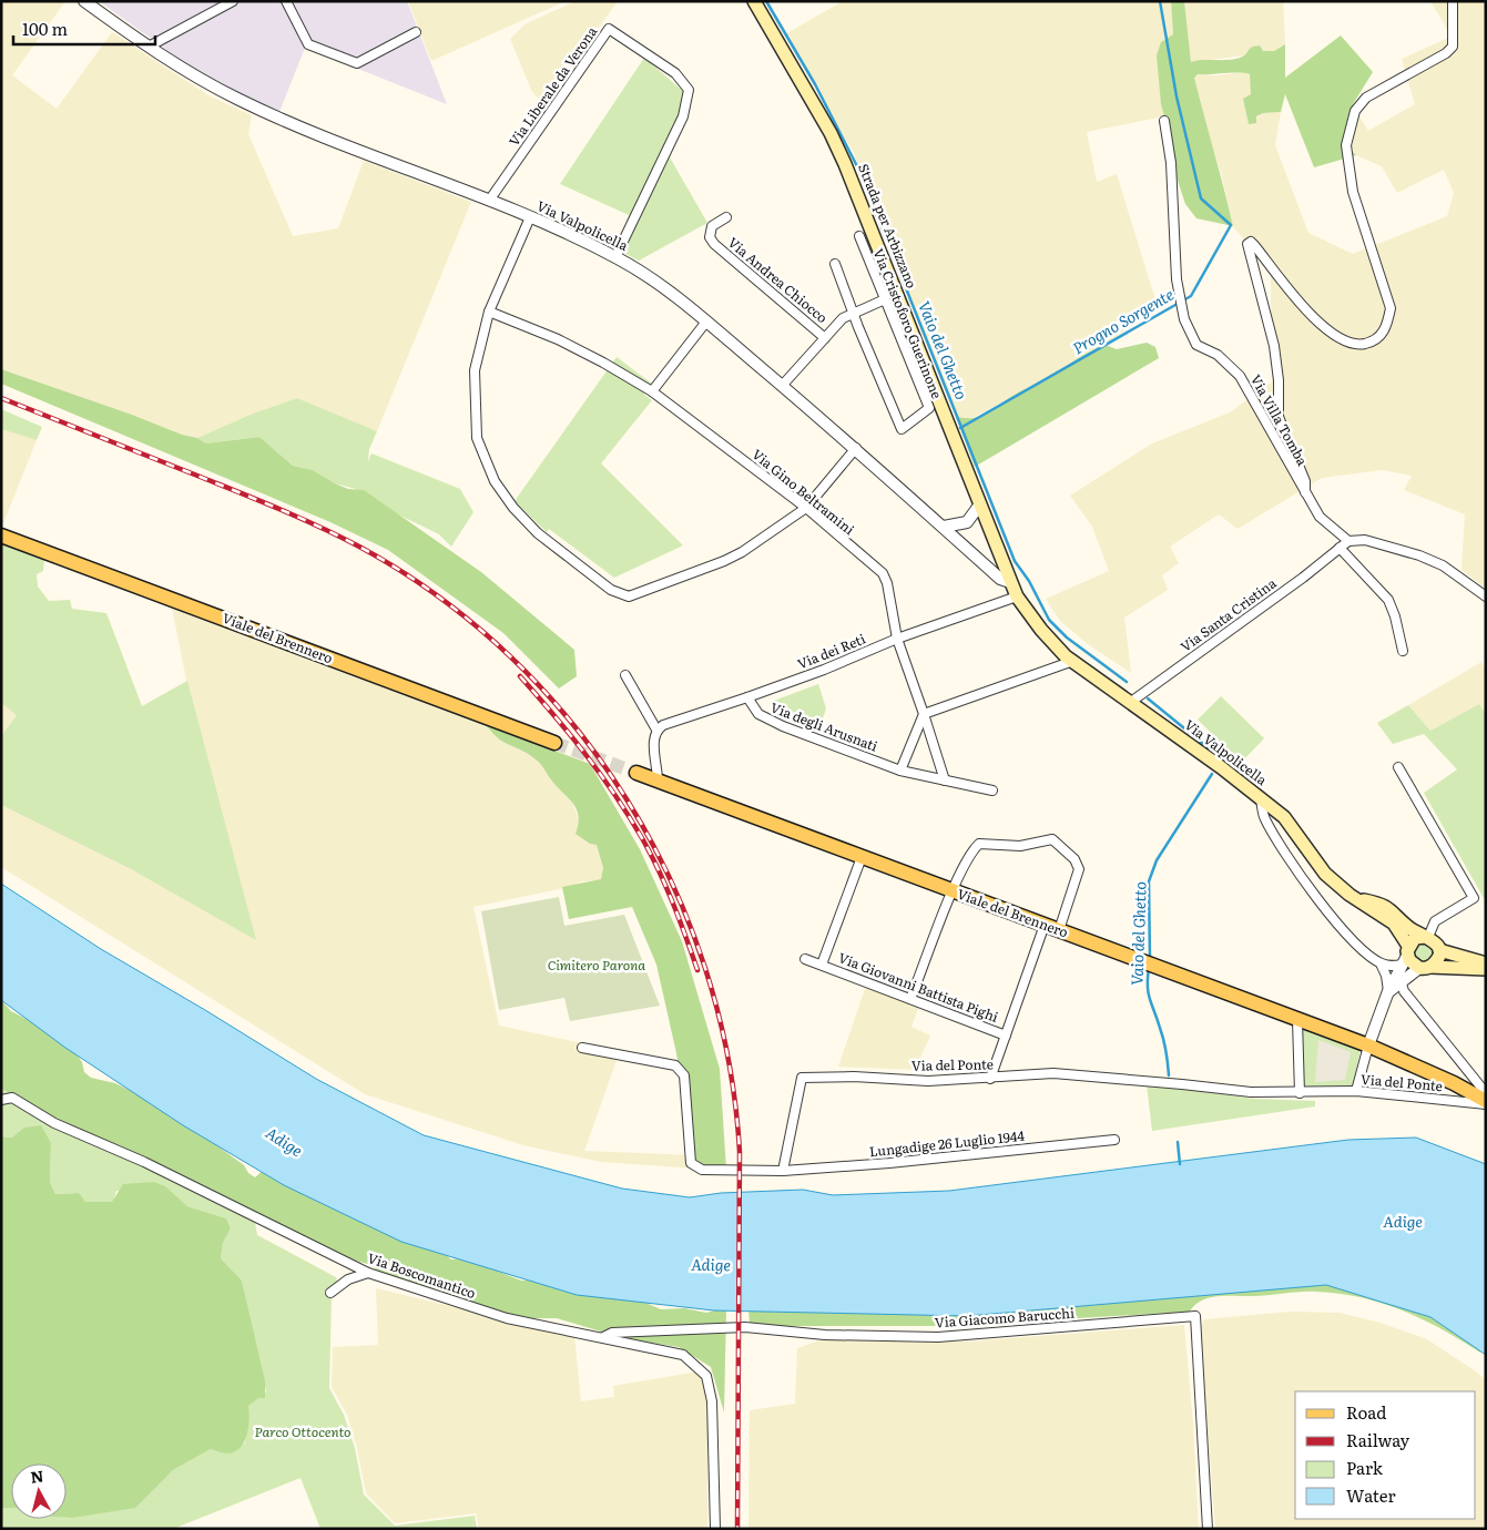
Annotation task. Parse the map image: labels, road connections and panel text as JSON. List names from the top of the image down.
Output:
{
  "streets": {
    "main road": ["Via Valpolicella", "Strada per Arbizzano", "Viale del Brennero"],
    "street": [
      "Via Liberale da Verona",
      "Via Andrea Chiocco",
      "Via Cristoforo Guerinone",
      "Via Villa Tomba",
      "Via Gino Beltramini",
      "Via Santa Cristina",
      "Via dei Reti",
      "Via degli Arusnati",
      "Via Giovanni Battista Pighi",
      "Via del Ponte",
      "Lungadige 26 Luglio 1944",
      "Via Boscomantico",
      "Via Giacomo Barucchi"
    ]
  },
  "crossings": [
    ["Via Liberale da Verona", "Via Valpolicella"],
    ["Via Valpolicella", "Strada per Arbizzano"],
    ["Via Valpolicella", "Via Andrea Chiocco"],
    ["Via Valpolicella", "Via Santa Cristina"],
    ["Via Valpolicella", "Via dei Reti"],
    ["Strada per Arbizzano", "Via dei Reti"],
    ["Via Andrea Chiocco", "Via Cristoforo Guerinone"],
    ["Via Villa Tomba", "Via Santa Cristina"],
    ["Via Gino Beltramini", "Via dei Reti"],
    ["Viale del Brennero", "Via Giovanni Battista Pighi"],
    ["Viale del Brennero", "Via del Ponte"],
    ["Via dei Reti", "Via degli Arusnati"],
    ["Via del Ponte", "Lungadige 26 Luglio 1944"],
    ["Via Boscomantico", "Via Giacomo Barucchi"]
  ],
  "water": ["Progno Sorgente", "Vaio del Ghetto", "Adige"],
  "parks": ["Cimitero Parona", "Parco Ottocento"],
  "legend": [
    "Road",
    "Railway",
    "Park",
    "Water"
  ],
  "scale_bar": "100 m",
  "north": "top"
}
